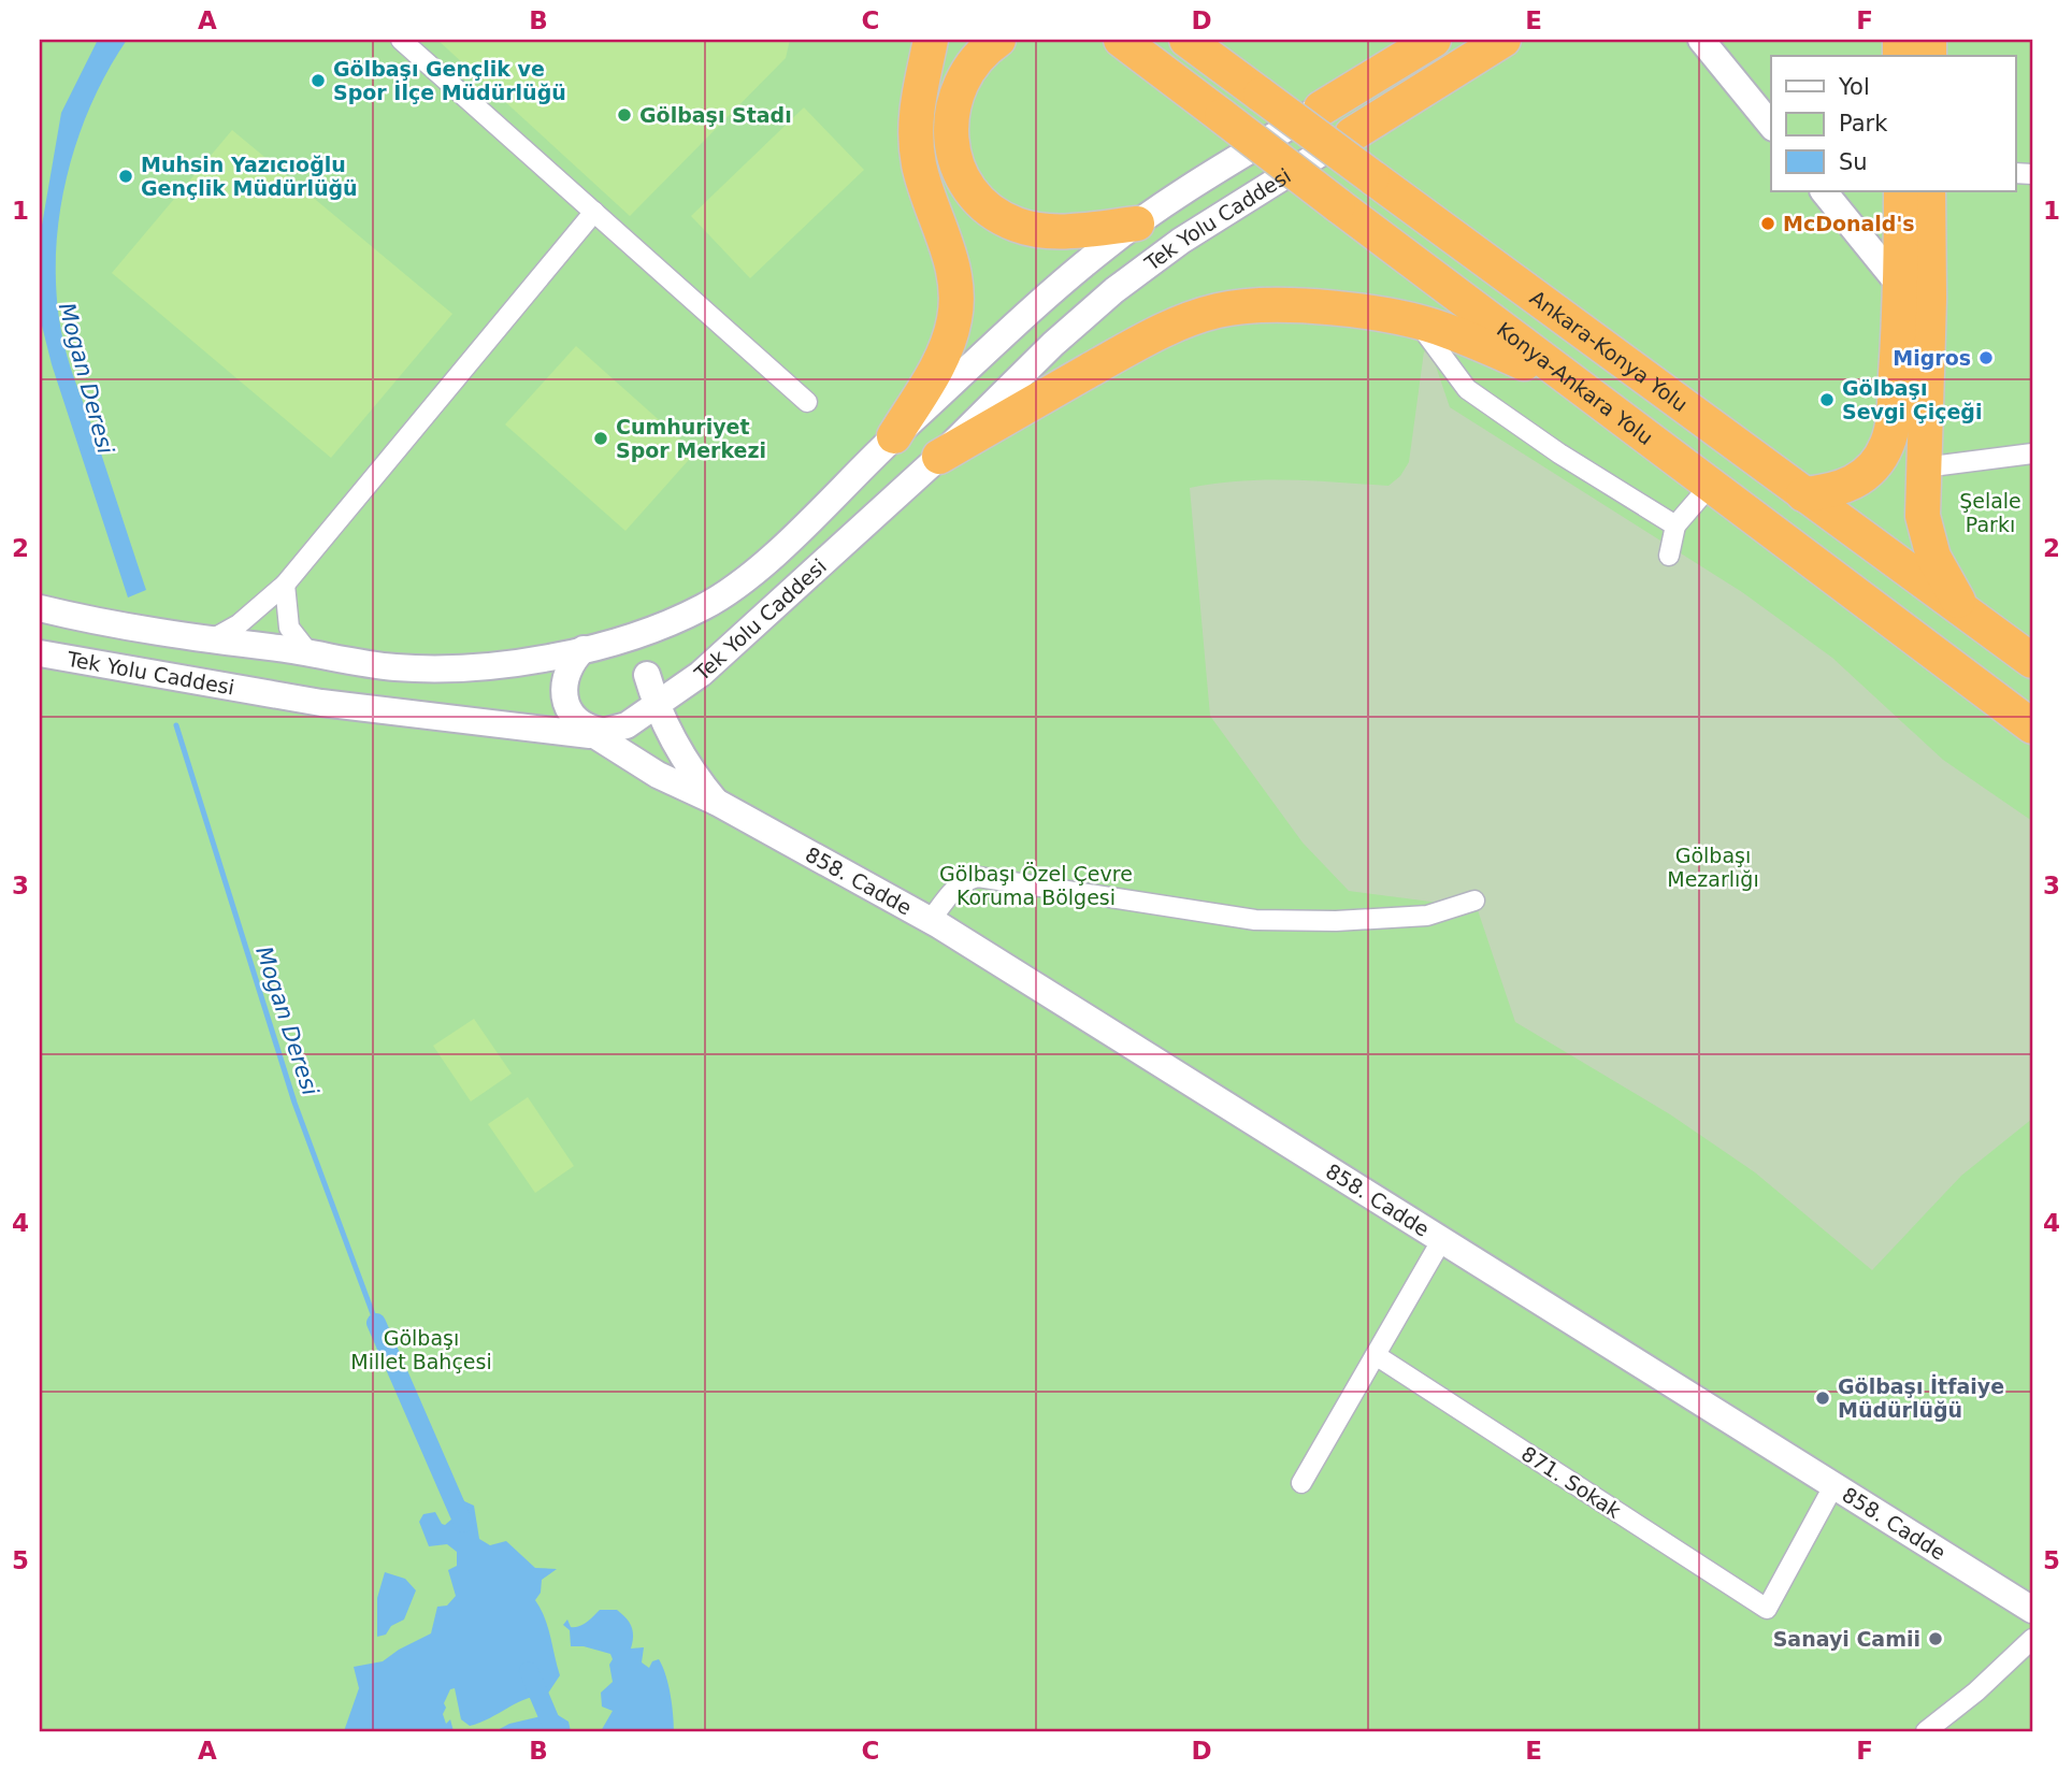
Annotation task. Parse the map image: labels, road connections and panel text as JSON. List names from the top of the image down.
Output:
{
  "streets": {
    "highway": ["Ankara-Konya Yolu", "Konya-Ankara Yolu"],
    "main road": ["Tek Yolu Caddesi", "858. Cadde"],
    "street": ["871. Sokak"]
  },
  "crossings": [
    ["Tek Yolu Caddesi", "858. Cadde"],
    ["858. Cadde", "871. Sokak"]
  ],
  "water": ["Mogan Deresi"],
  "parks": [
    "Şelale Parkı",
    "Gölbaşı Mezarlığı",
    "Gölbaşı Özel Çevre Koruma Bölgesi",
    "Gölbaşı Millet Bahçesi"
  ],
  "places": [
    "Gölbaşı Gençlik ve Spor İlçe Müdürlüğü",
    "Gölbaşı Stadı",
    "Muhsin Yazıcıoğlu Gençlik Müdürlüğü",
    "McDonald's",
    "Migros",
    "Gölbaşı Sevgi Çiçeği",
    "Cumhuriyet Spor Merkezi",
    "Gölbaşı İtfaiye Müdürlüğü",
    "Sanayi Camii"
  ],
  "legend": ["Yol", "Park", "Su"],
  "grid": {
    "columns": [
      "A",
      "B",
      "C",
      "D",
      "E",
      "F"
    ],
    "rows": [
      "1",
      "2",
      "3",
      "4",
      "5"
    ]
  }
}
